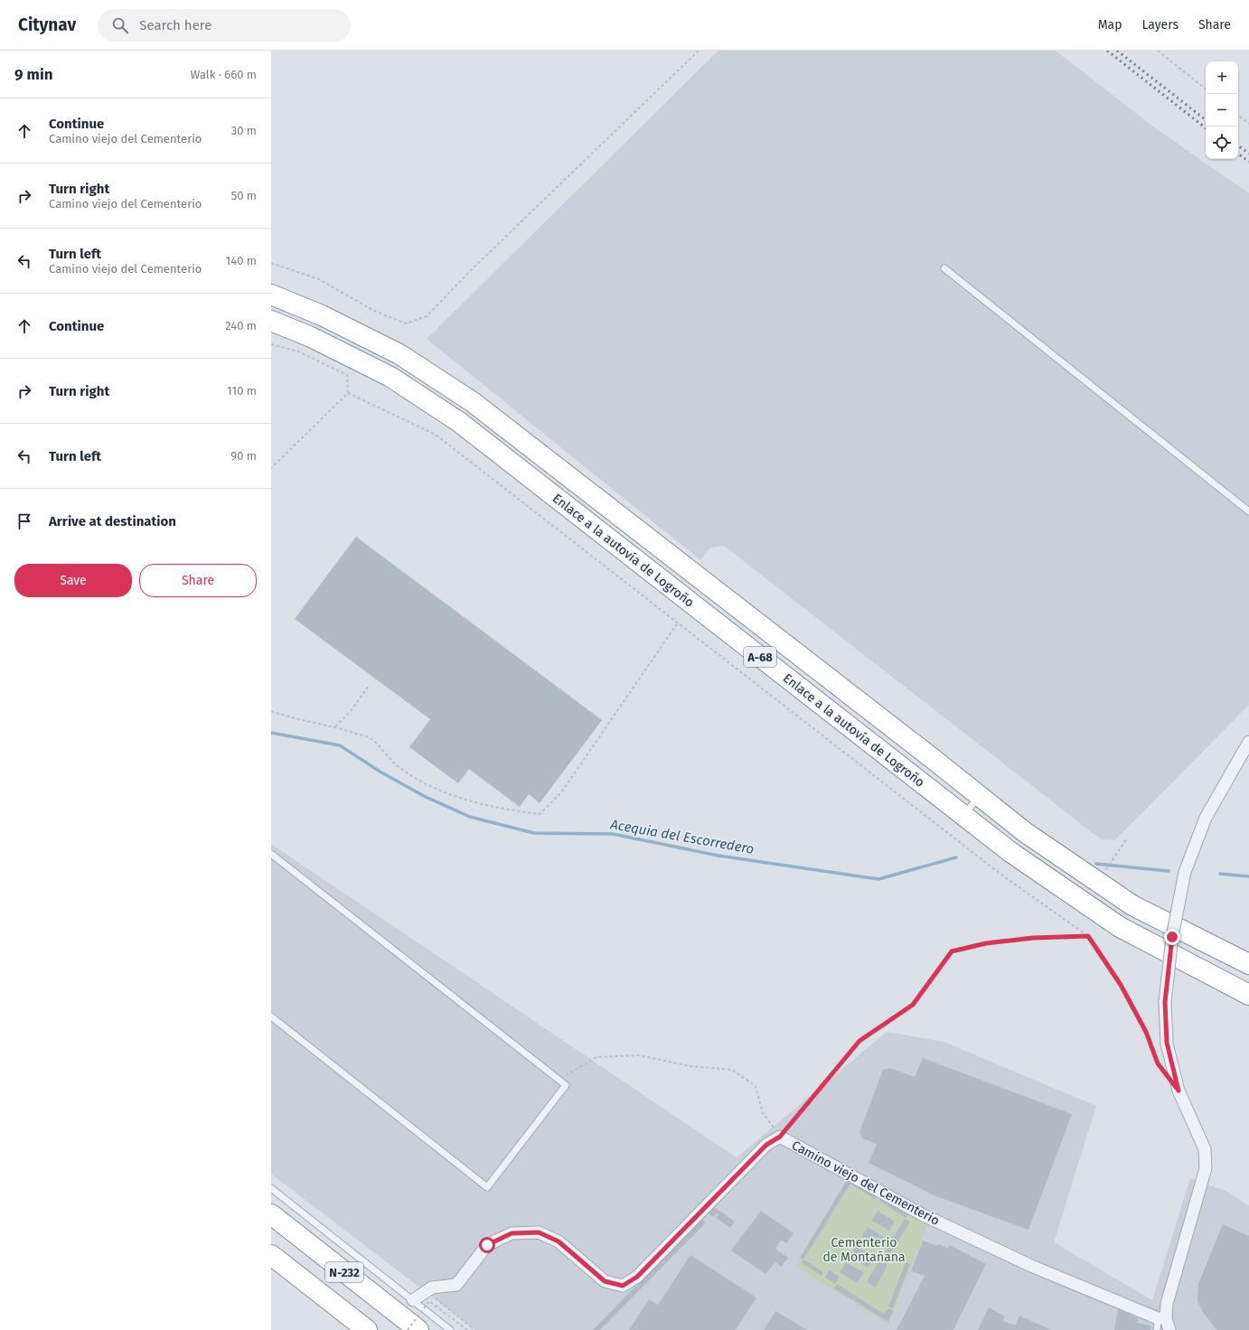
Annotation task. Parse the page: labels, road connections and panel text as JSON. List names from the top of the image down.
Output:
{
  "streets": {
    "highway": ["Enlace a la autovía de Logroño", "A-68", "N-232"],
    "street": ["Camino viejo del Cementerio"]
  },
  "water": ["Acequia del Escorredero"],
  "parks": ["Cementerio de Montañana"],
  "page": {
    "header": "Citynav",
    "search": "Search here",
    "nav": ["Map", "Layers", "Share"],
    "heading": ["9 min", "Walk · 660 m"],
    "map_buttons": ["+", "−"],
    "list": [
      ["Continue", "Camino viejo del Cementerio", "30 m"],
      ["Turn right", "Camino viejo del Cementerio", "50 m"],
      ["Turn left", "Camino viejo del Cementerio", "140 m"],
      ["Continue", "240 m"],
      ["Turn right", "110 m"],
      ["Turn left", "90 m"],
      "Arrive at destination"
    ],
    "buttons": ["Save", "Share"]
  }
}
